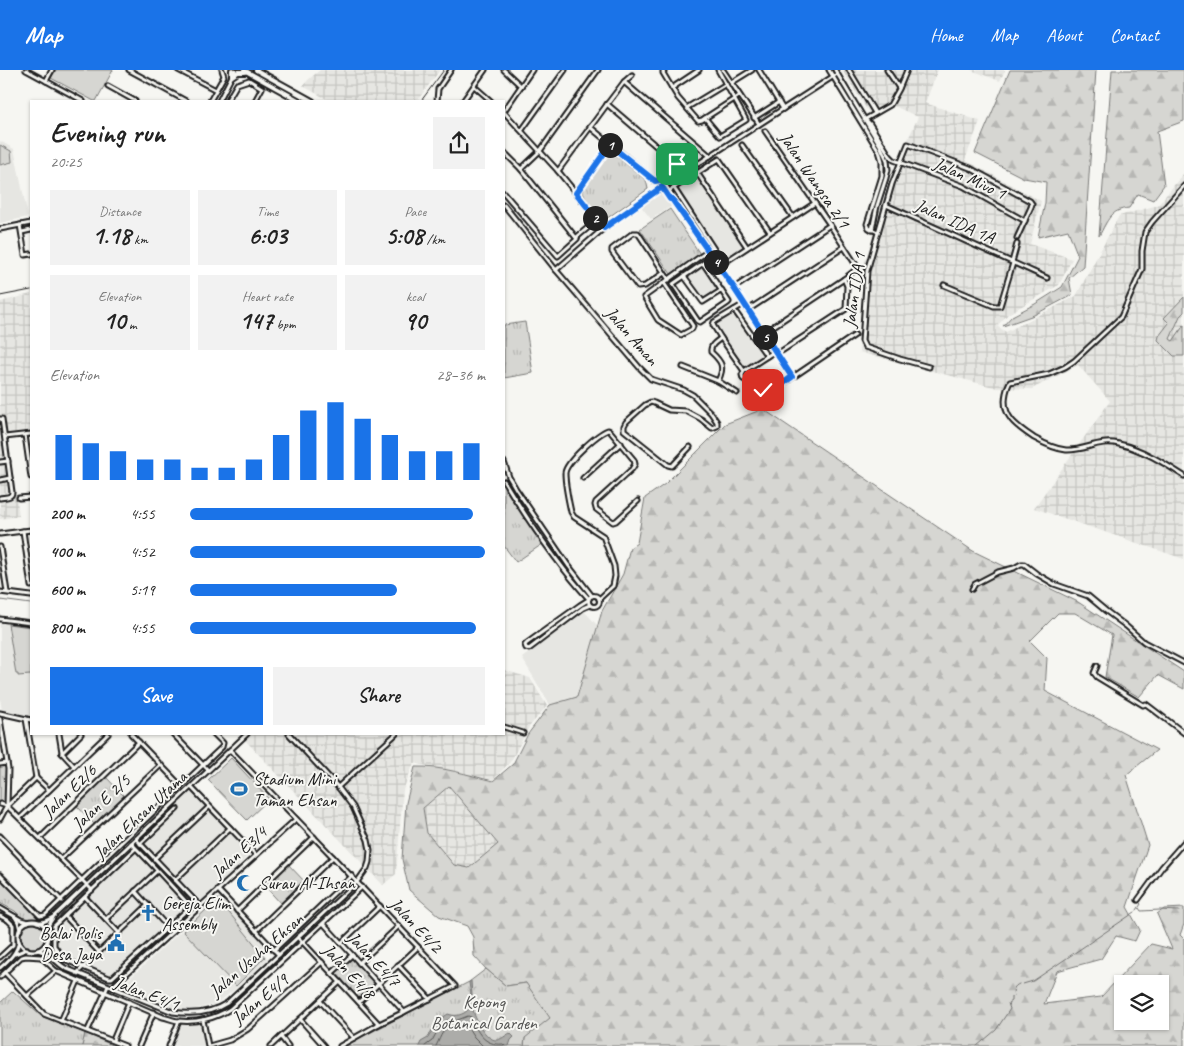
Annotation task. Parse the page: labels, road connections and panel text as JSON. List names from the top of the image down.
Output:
{
  "streets": {
    "street": [
      "Jalan Mivo 1",
      "Jalan Wangsa 2/1",
      "Jalan IDA 1A",
      "Jalan IDA 1",
      "Jalan Aman",
      "Jalan E2/6",
      "Jalan E 2/5",
      "Jalan Ehsan Utama",
      "Jalan E3/4",
      "Jalan E4/2",
      "Jalan Usaha Ehsan",
      "Jalan E4/7",
      "Jalan E4/8",
      "Jalan E4/1",
      "Jalan E4/9"
    ]
  },
  "crossings": [
    ["Jalan Mivo 1", "Jalan IDA 1"],
    ["Jalan IDA 1A", "Jalan IDA 1"],
    ["Jalan Ehsan Utama", "Jalan E4/2"],
    ["Jalan Ehsan Utama", "Jalan Usaha Ehsan"],
    ["Jalan E3/4", "Jalan E4/2"],
    ["Jalan E3/4", "Jalan Usaha Ehsan"],
    ["Jalan E3/4", "Jalan E4/1"],
    ["Jalan E4/2", "Jalan Usaha Ehsan"],
    ["Jalan E4/2", "Jalan E4/1"],
    ["Jalan Usaha Ehsan", "Jalan E4/8"],
    ["Jalan E4/7", "Jalan E4/1"],
    ["Jalan E4/8", "Jalan E4/1"],
    ["Jalan E4/8", "Jalan E4/9"]
  ],
  "parks": ["Kepong Botanical Garden"],
  "places": {
    "sports": ["Stadium Mini Taman Ehsan"],
    "mosque": ["Surau Al-Ihsan"],
    "church": ["Gereja Elim Assembly"],
    "public building": ["Balai Polis Desa Jaya"]
  },
  "page": {
    "header": "Map",
    "nav": [
      "Home",
      "Map",
      "About",
      "Contact"
    ],
    "heading": ["Evening run", "20:25"],
    "pins": [
      "1",
      "2",
      "4",
      "5"
    ],
    "stats": [
      ["Distance", "1.18 km"],
      ["Time", "6:03"],
      ["Pace", "5:08 /km"],
      ["Elevation", "10 m"],
      ["Heart rate", "147 bpm"],
      ["kcal", "90"]
    ],
    "chart": ["Elevation", "28–36 m"],
    "list": [
      {
        "name": "200 m",
        "note": "4:55"
      },
      {
        "name": "400 m",
        "note": "4:52"
      },
      {
        "name": "600 m",
        "note": "5:19"
      },
      {
        "name": "800 m",
        "note": "4:55"
      }
    ],
    "buttons": ["Save", "Share"]
  }
}
